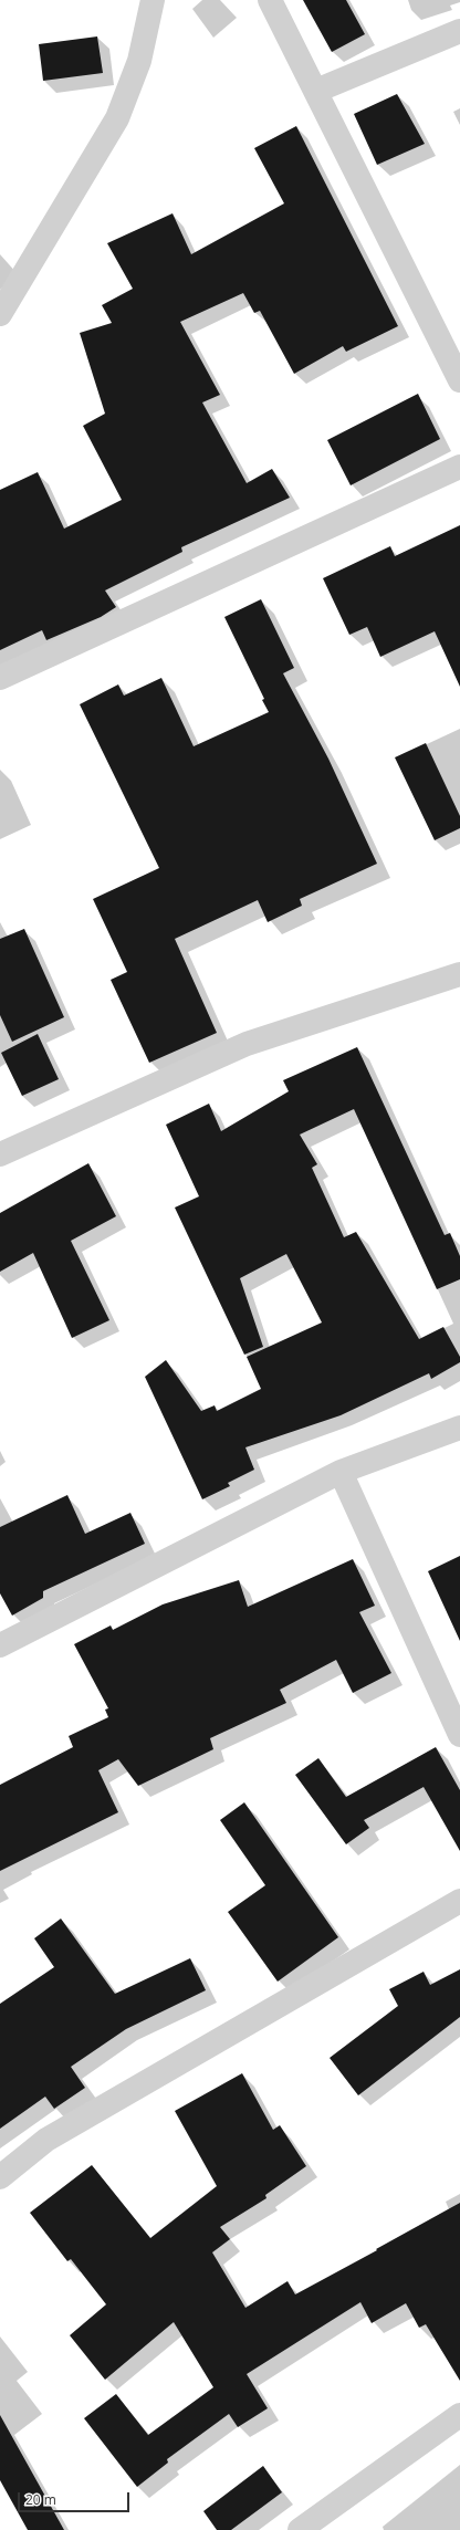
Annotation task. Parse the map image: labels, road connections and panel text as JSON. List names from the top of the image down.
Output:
{
  "scale_bar": "20 m"
}
